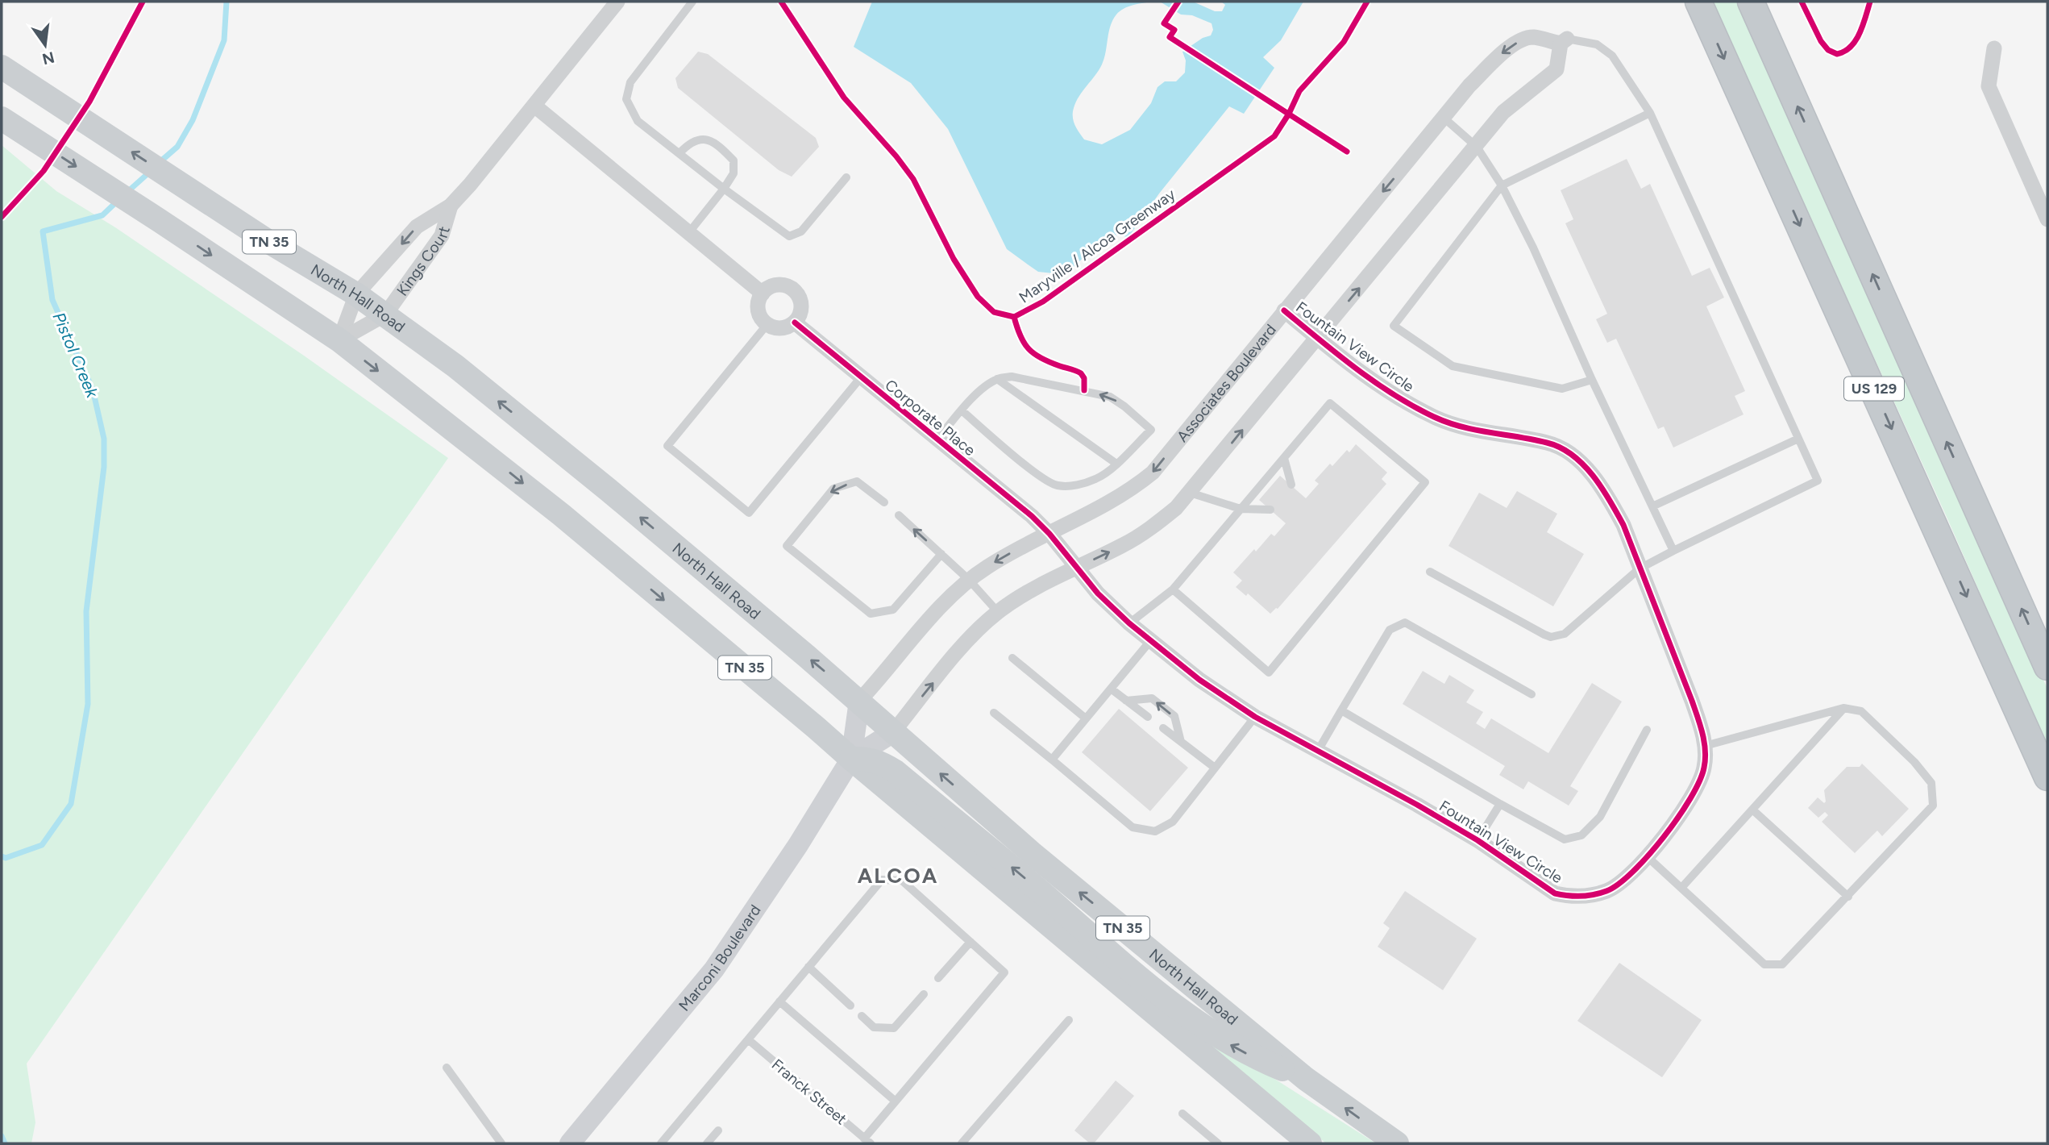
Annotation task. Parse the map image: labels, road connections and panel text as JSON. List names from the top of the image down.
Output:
{
  "streets": {
    "highway": ["US 129"],
    "main road": ["TN 35", "North Hall Road", "Marconi Boulevard"],
    "street": [
      "Kings Court",
      "Fountain View Circle",
      "Associates Boulevard",
      "Corporate Place"
    ],
    "lane": ["Franck Street"],
    "cycle path": ["Maryville / Alcoa Greenway"]
  },
  "crossings": [
    ["TN 35", "Kings Court"],
    ["TN 35", "Marconi Boulevard"],
    ["Kings Court", "North Hall Road"],
    ["North Hall Road", "Associates Boulevard"],
    ["North Hall Road", "Marconi Boulevard"],
    ["Fountain View Circle", "Associates Boulevard"],
    ["Fountain View Circle", "Corporate Place"],
    ["Associates Boulevard", "Corporate Place"],
    ["Associates Boulevard", "Marconi Boulevard"]
  ],
  "districts": ["ALCOA"],
  "water": ["Pistol Creek"],
  "north": "bottom"
}
